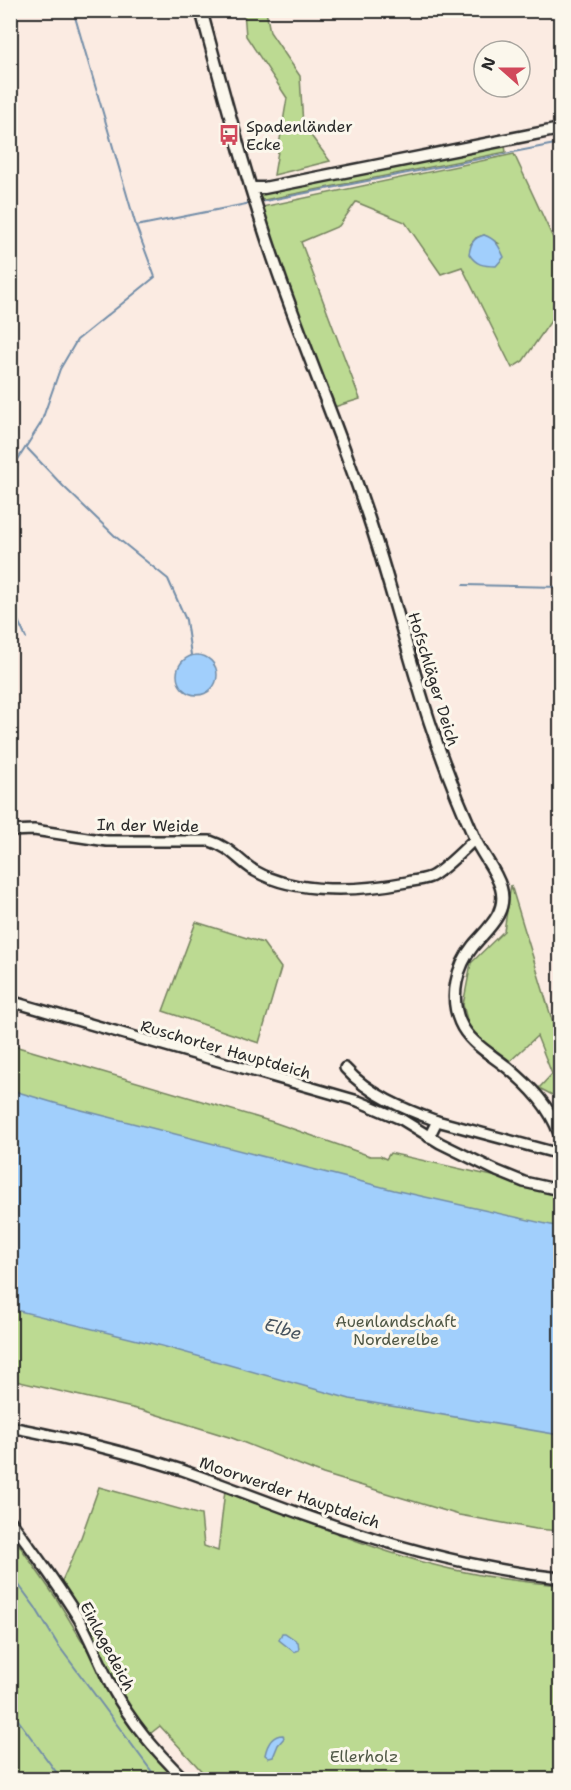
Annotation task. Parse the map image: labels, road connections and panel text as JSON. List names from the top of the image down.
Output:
{
  "streets": {
    "street": [
      "Hofschläger Deich",
      "In der Weide",
      "Ruschorter Hauptdeich",
      "Moorwerder Hauptdeich",
      "Einlagedeich"
    ]
  },
  "crossings": [
    ["Hofschläger Deich", "In der Weide"]
  ],
  "water": ["Elbe"],
  "parks": ["Auenlandschaft Norderelbe", "Ellerholz"],
  "places": {
    "bus stop": ["Spadenländer Ecke"]
  },
  "north": "left"
}
